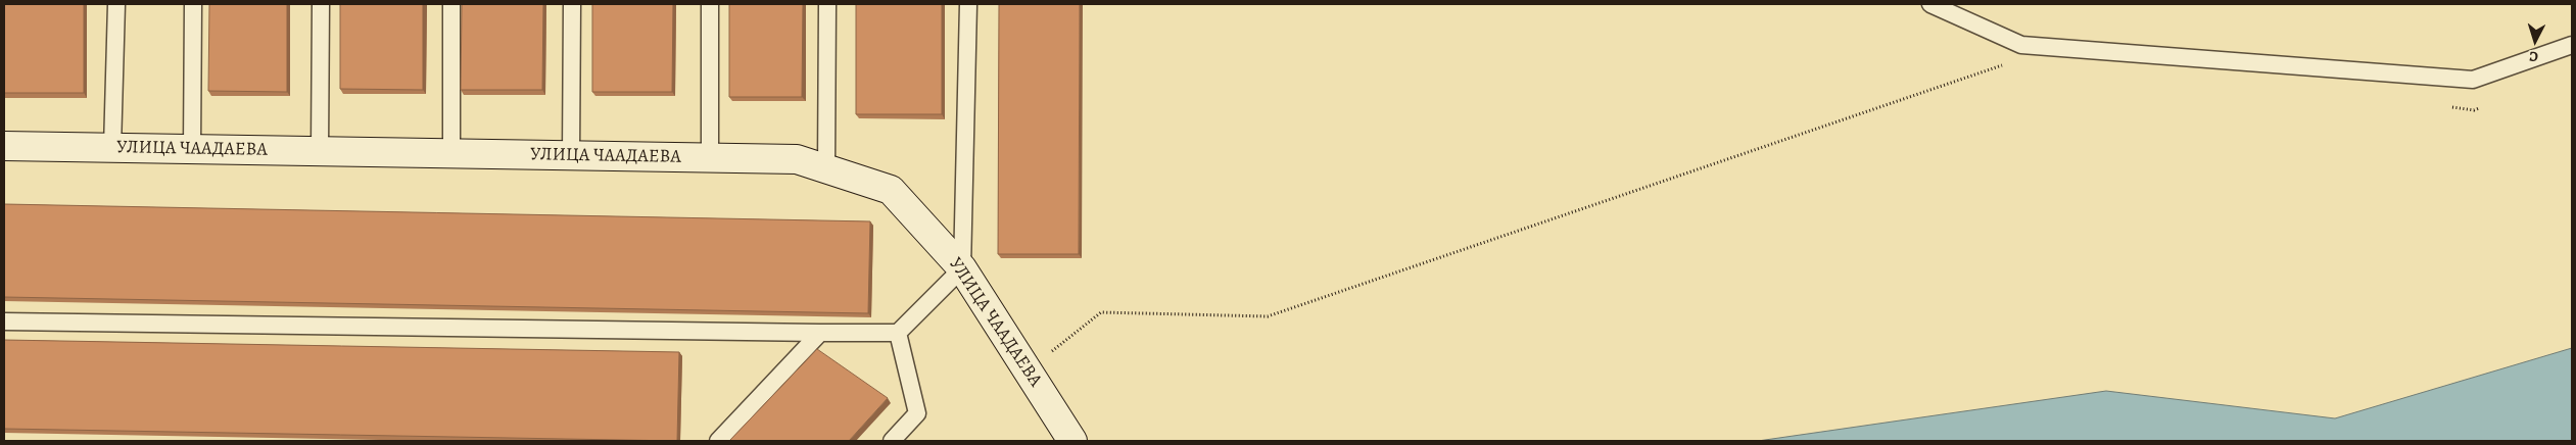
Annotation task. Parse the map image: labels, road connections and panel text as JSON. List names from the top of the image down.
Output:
{
  "streets": {
    "street": ["УЛИЦА ЧААДАЕВА"]
  },
  "north": "bottom"
}
